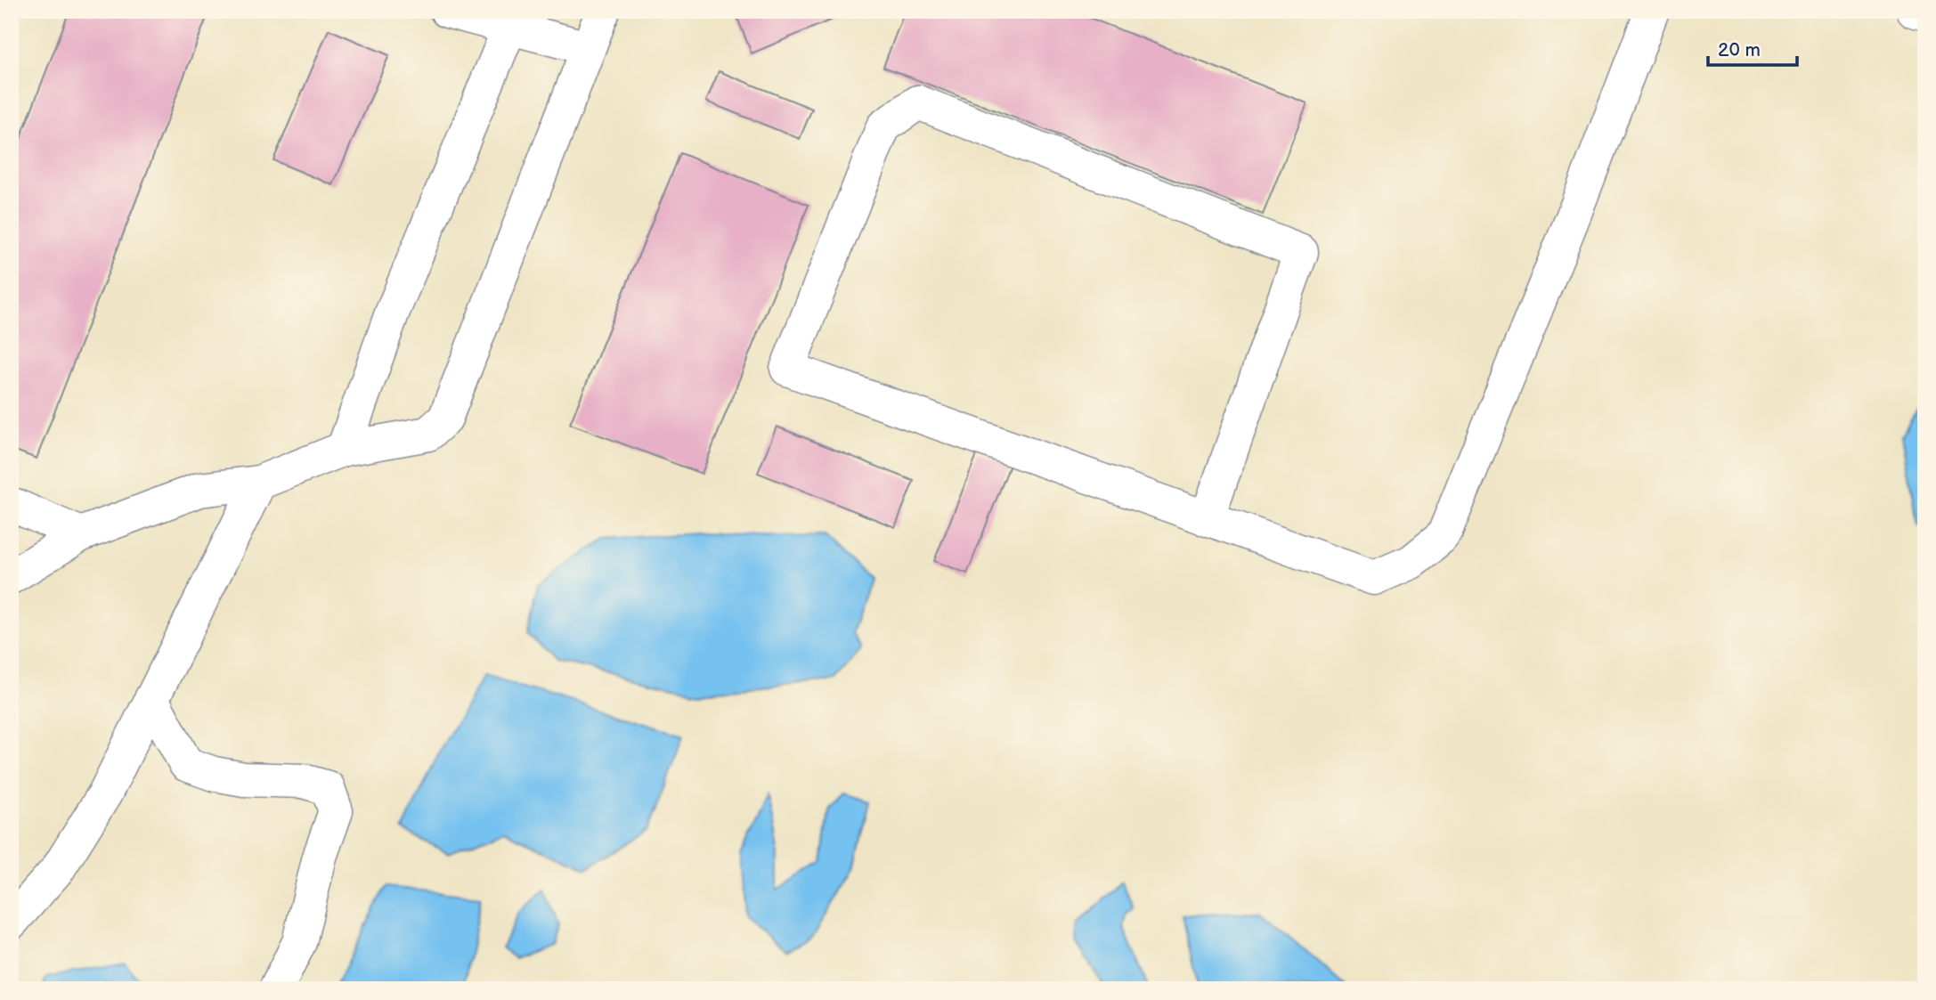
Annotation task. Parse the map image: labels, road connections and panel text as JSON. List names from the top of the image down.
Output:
{
  "scale_bar": "20 m"
}
